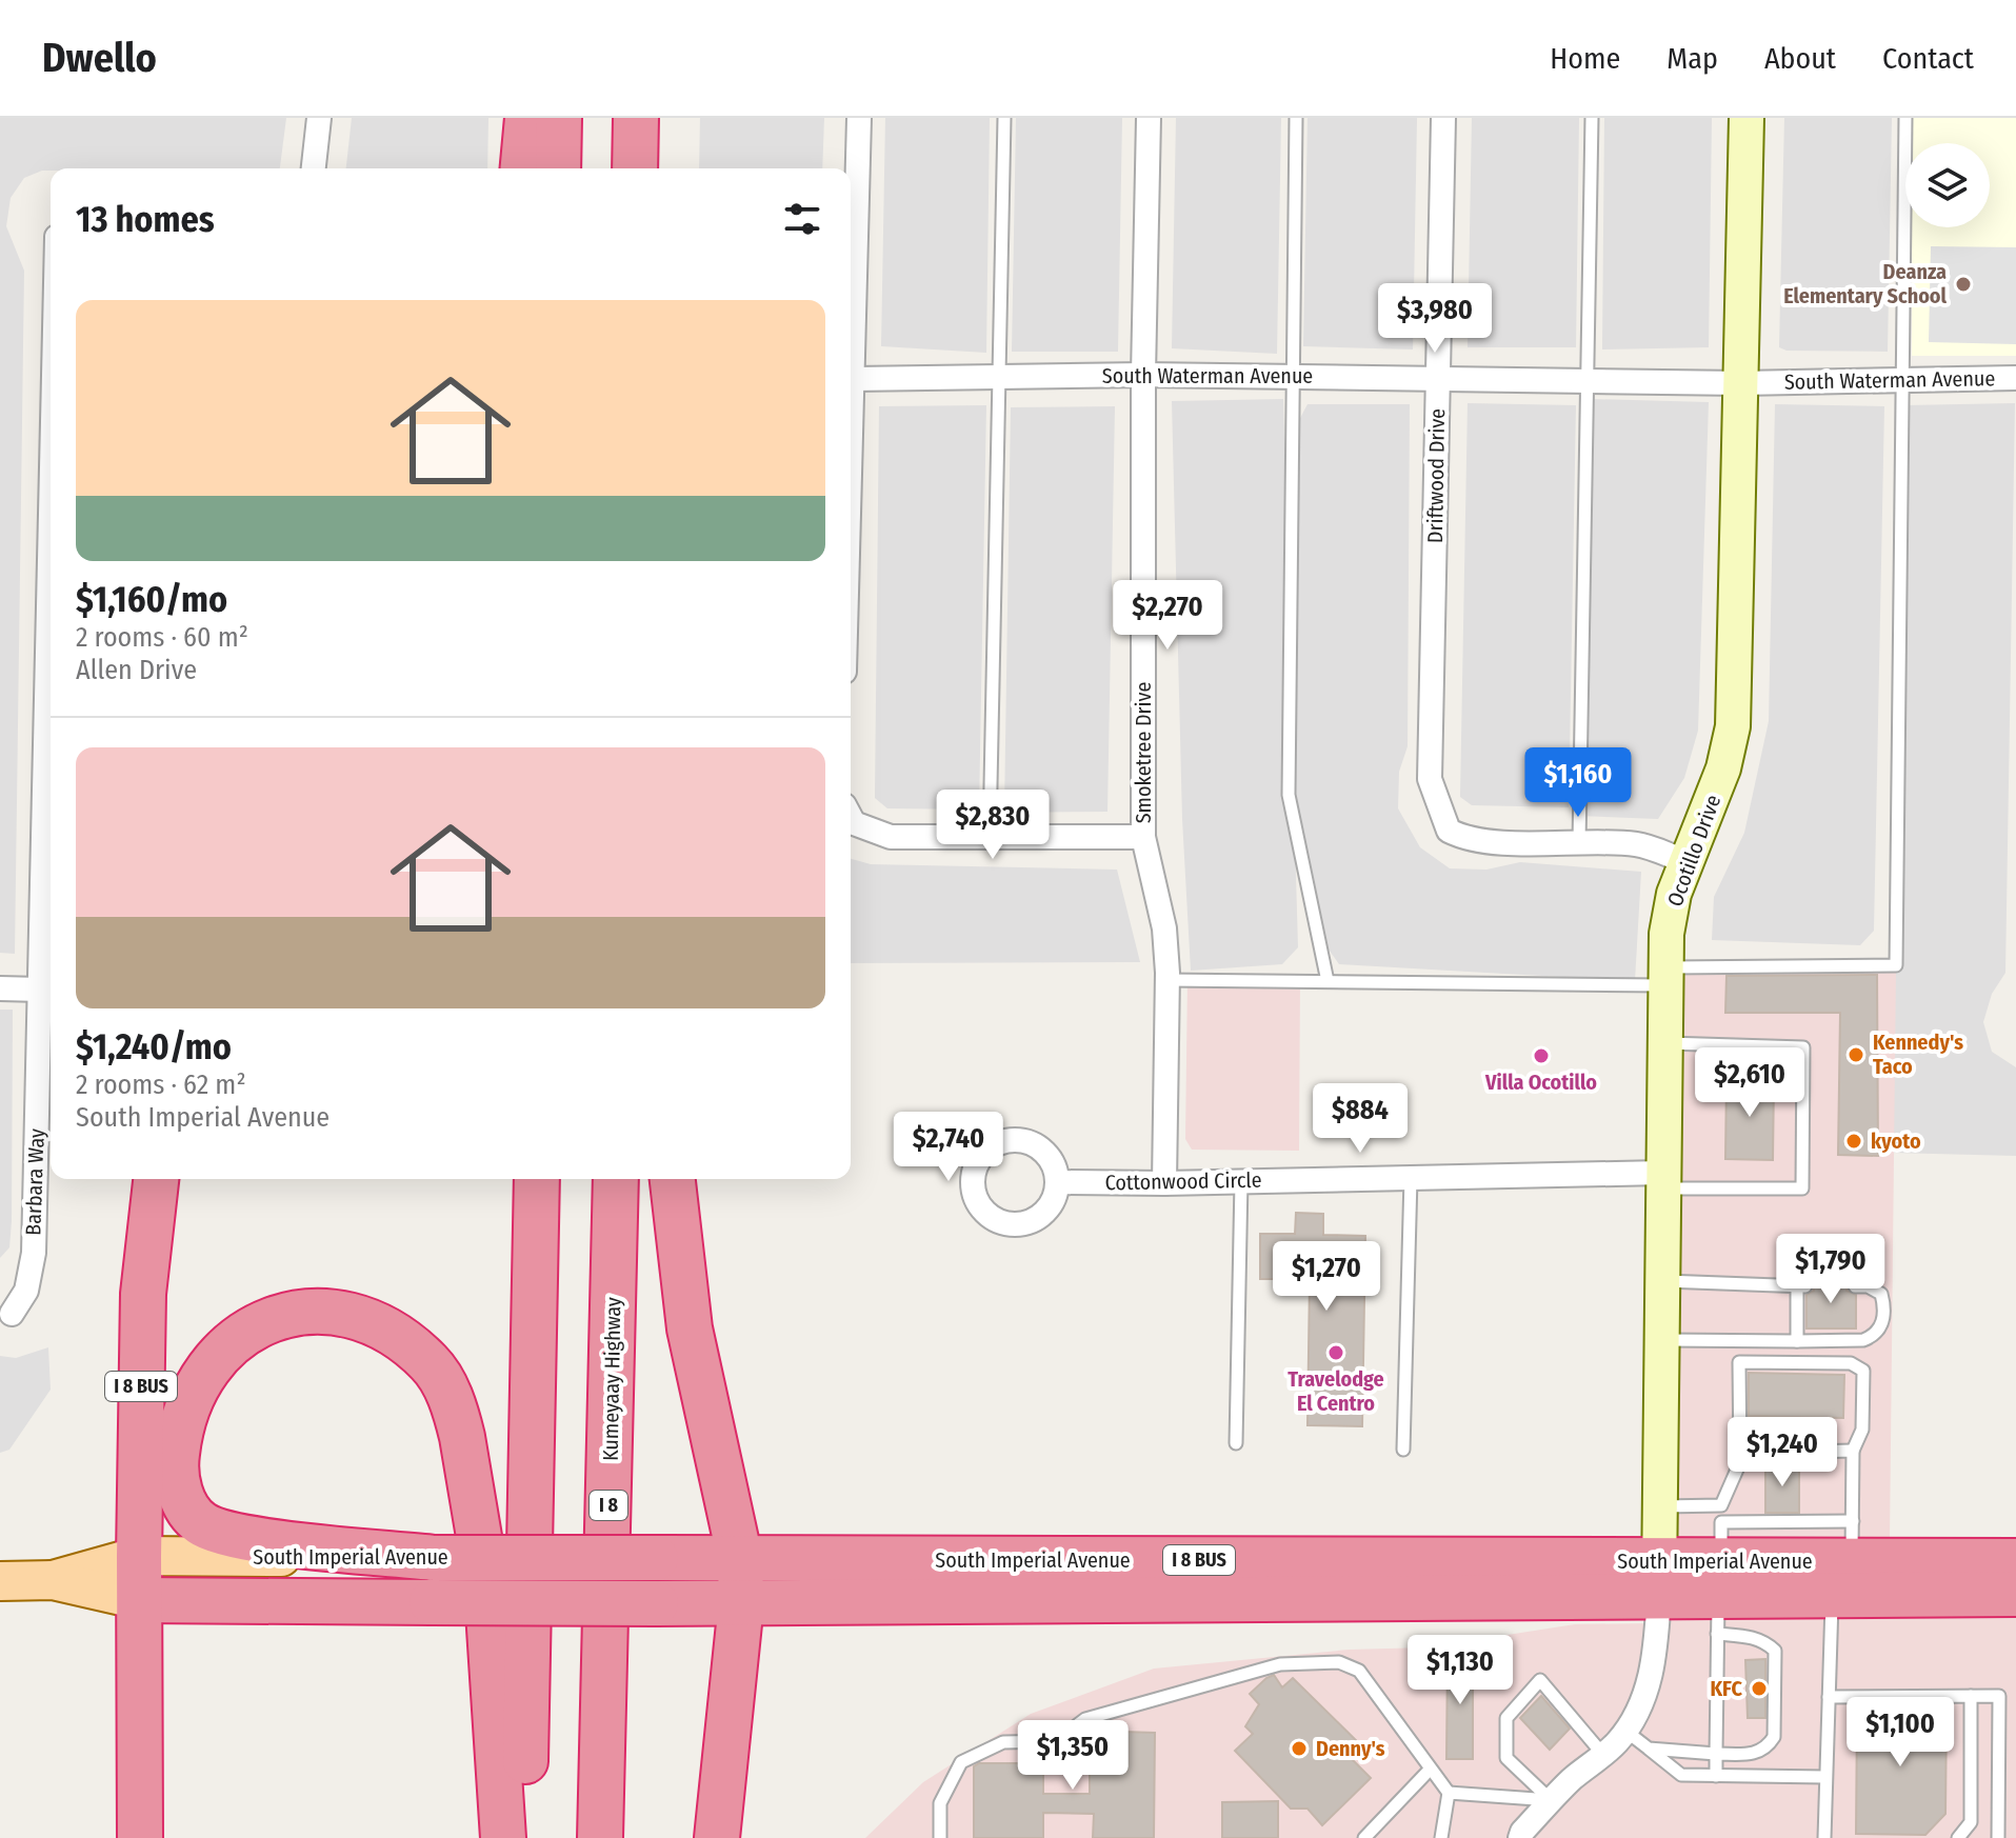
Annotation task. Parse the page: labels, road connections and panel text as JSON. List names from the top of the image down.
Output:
{
  "streets": {
    "highway": [
      "Kumeyaay Highway",
      "I 8 BUS",
      "I 8",
      "South Imperial Avenue"
    ],
    "street": [
      "South Waterman Avenue",
      "Driftwood Drive",
      "Smoketree Drive",
      "Ocotillo Drive",
      "Cottonwood Circle",
      "Barbara Way"
    ]
  },
  "crossings": [
    ["South Waterman Avenue", "Driftwood Drive"],
    ["South Waterman Avenue", "Smoketree Drive"],
    ["South Waterman Avenue", "Ocotillo Drive"],
    ["Smoketree Drive", "Cottonwood Circle"],
    ["Ocotillo Drive", "Cottonwood Circle"],
    ["Ocotillo Drive", "South Imperial Avenue"],
    ["I 8 BUS", "South Imperial Avenue"]
  ],
  "places": [
    "Deanza Elementary School",
    "Kennedy's Taco",
    "Villa Ocotillo",
    "kyoto",
    "Travelodge El Centro",
    "KFC",
    "Denny's"
  ],
  "page": {
    "header": "Dwello",
    "nav": [
      "Home",
      "Map",
      "About",
      "Contact"
    ],
    "heading": "13 homes",
    "list": [
      {
        "name": "$1,160/mo",
        "note": "2 rooms · 60 m² · Allen Drive"
      },
      {
        "name": "$1,240/mo",
        "note": "2 rooms · 62 m² · South Imperial Avenue"
      }
    ],
    "price": [
      "$3,980",
      "$2,270",
      "$1,160",
      "$2,830",
      "$2,610",
      "$884",
      "$2,740",
      "$1,790",
      "$1,270",
      "$1,240",
      "$1,130",
      "$1,100",
      "$1,350"
    ]
  }
}
